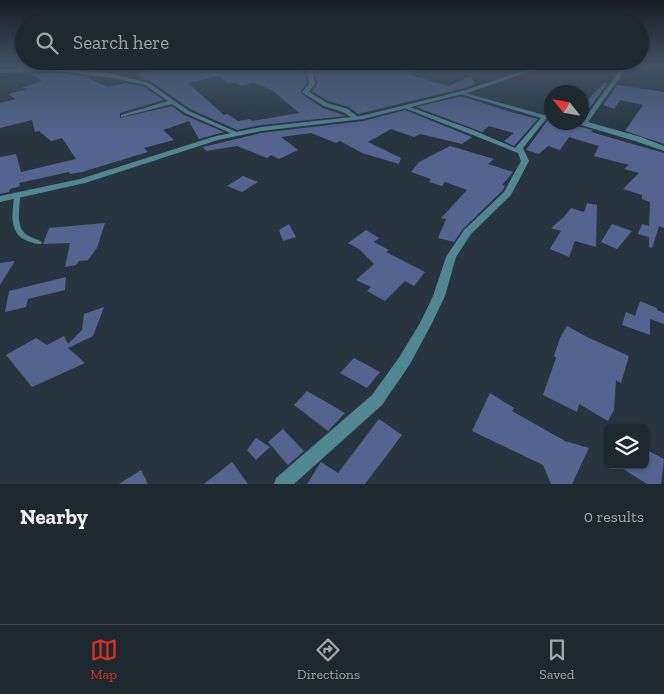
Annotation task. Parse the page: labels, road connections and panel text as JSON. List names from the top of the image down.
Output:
{
  "north": "top left",
  "page": {
    "search": "Search here",
    "heading": ["Nearby", "0 results"],
    "nav": ["Map", "Directions", "Saved"]
  }
}
